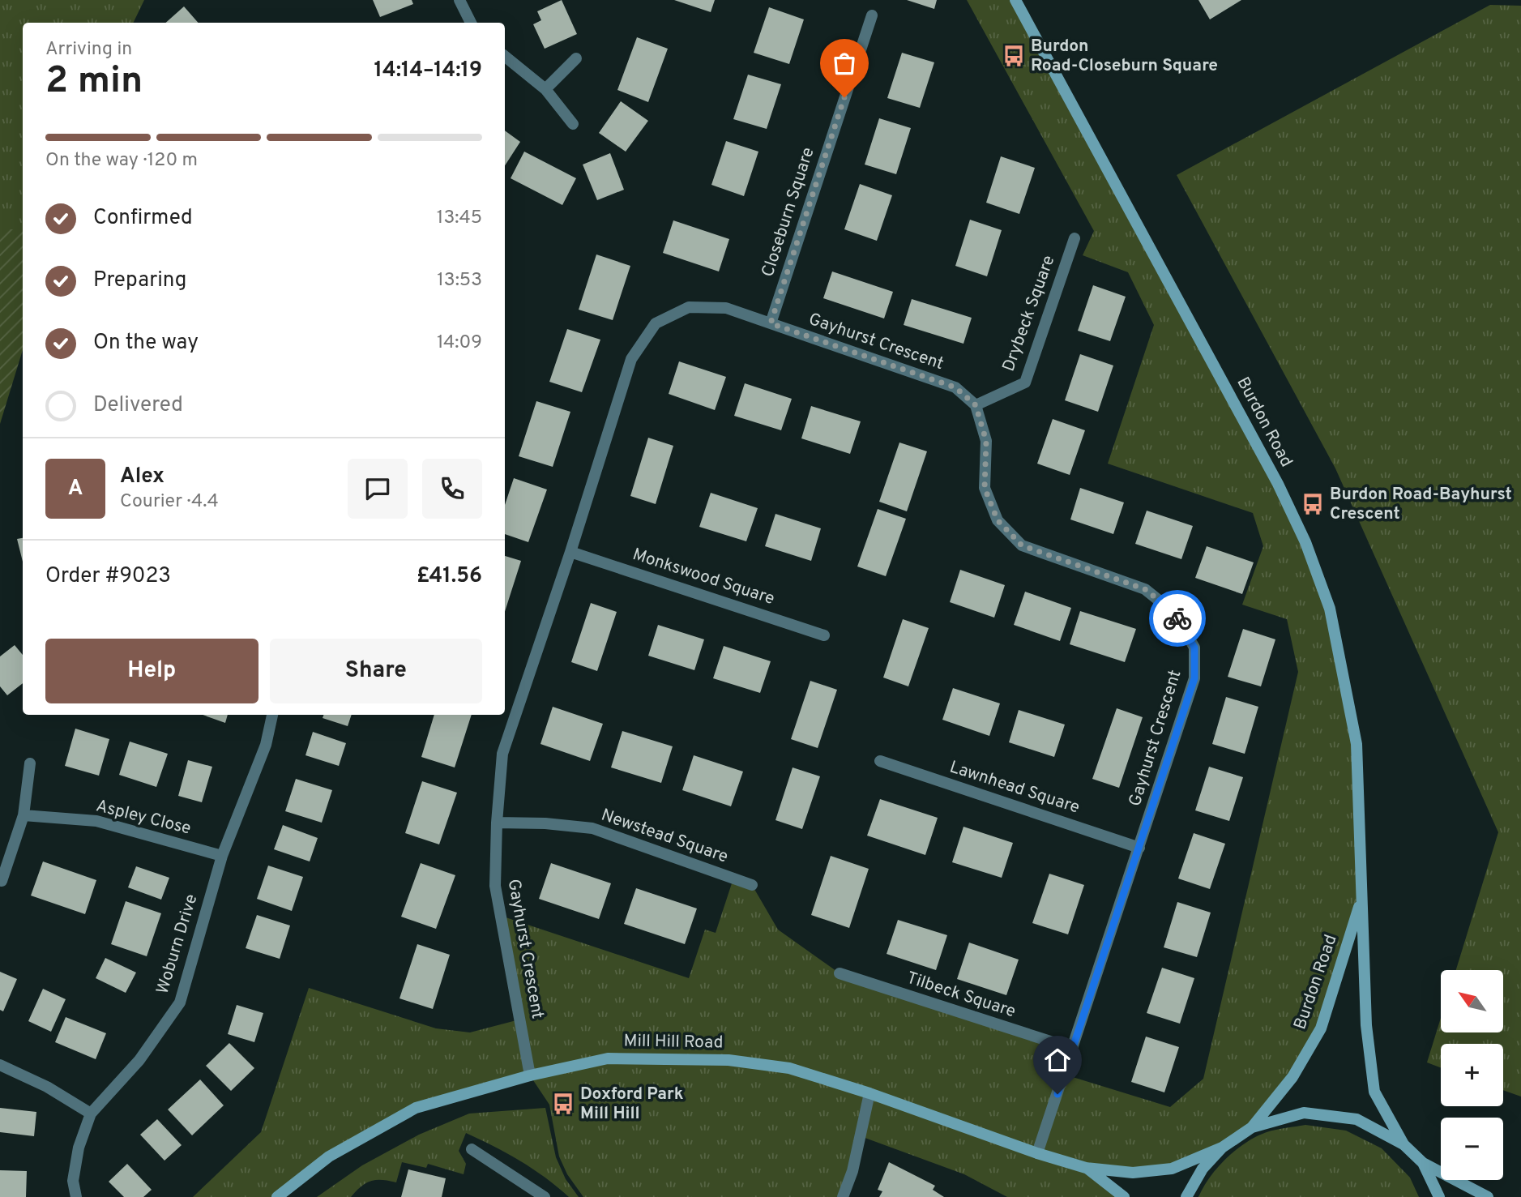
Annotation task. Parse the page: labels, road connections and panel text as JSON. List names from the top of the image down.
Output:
{
  "streets": {
    "main road": ["Burdon Road", "Mill Hill Road"],
    "street": [
      "Closeburn Square",
      "Drybeck Square",
      "Gayhurst Crescent",
      "Monkswood Square",
      "Lawnhead Square",
      "Aspley Close",
      "Newstead Square",
      "Woburn Drive",
      "Tilbeck Square"
    ]
  },
  "crossings": [
    ["Closeburn Square", "Gayhurst Crescent"],
    ["Drybeck Square", "Gayhurst Crescent"],
    ["Gayhurst Crescent", "Monkswood Square"],
    ["Gayhurst Crescent", "Lawnhead Square"],
    ["Gayhurst Crescent", "Newstead Square"],
    ["Gayhurst Crescent", "Tilbeck Square"],
    ["Gayhurst Crescent", "Mill Hill Road"],
    ["Burdon Road", "Mill Hill Road"],
    ["Aspley Close", "Woburn Drive"]
  ],
  "places": {
    "bus stop": ["Burdon Road-Closeburn Square", "Burdon Road-Bayhurst Crescent", "Doxford Park Mill Hill"]
  },
  "north": "top left",
  "page": {
    "heading": ["2 min", "Arriving in", "14:14–14:19"],
    "panel": [
      "Alex",
      "Courier · 4.4",
      "Order #9023",
      "£41.56"
    ],
    "bar": "On the way · 120 m",
    "list": [
      ["Confirmed", "13:45"],
      ["Preparing", "13:53"],
      ["On the way", "14:09"],
      "Delivered"
    ],
    "round": "A",
    "buttons": ["Help", "Share"],
    "map_buttons": ["+", "−"]
  }
}
